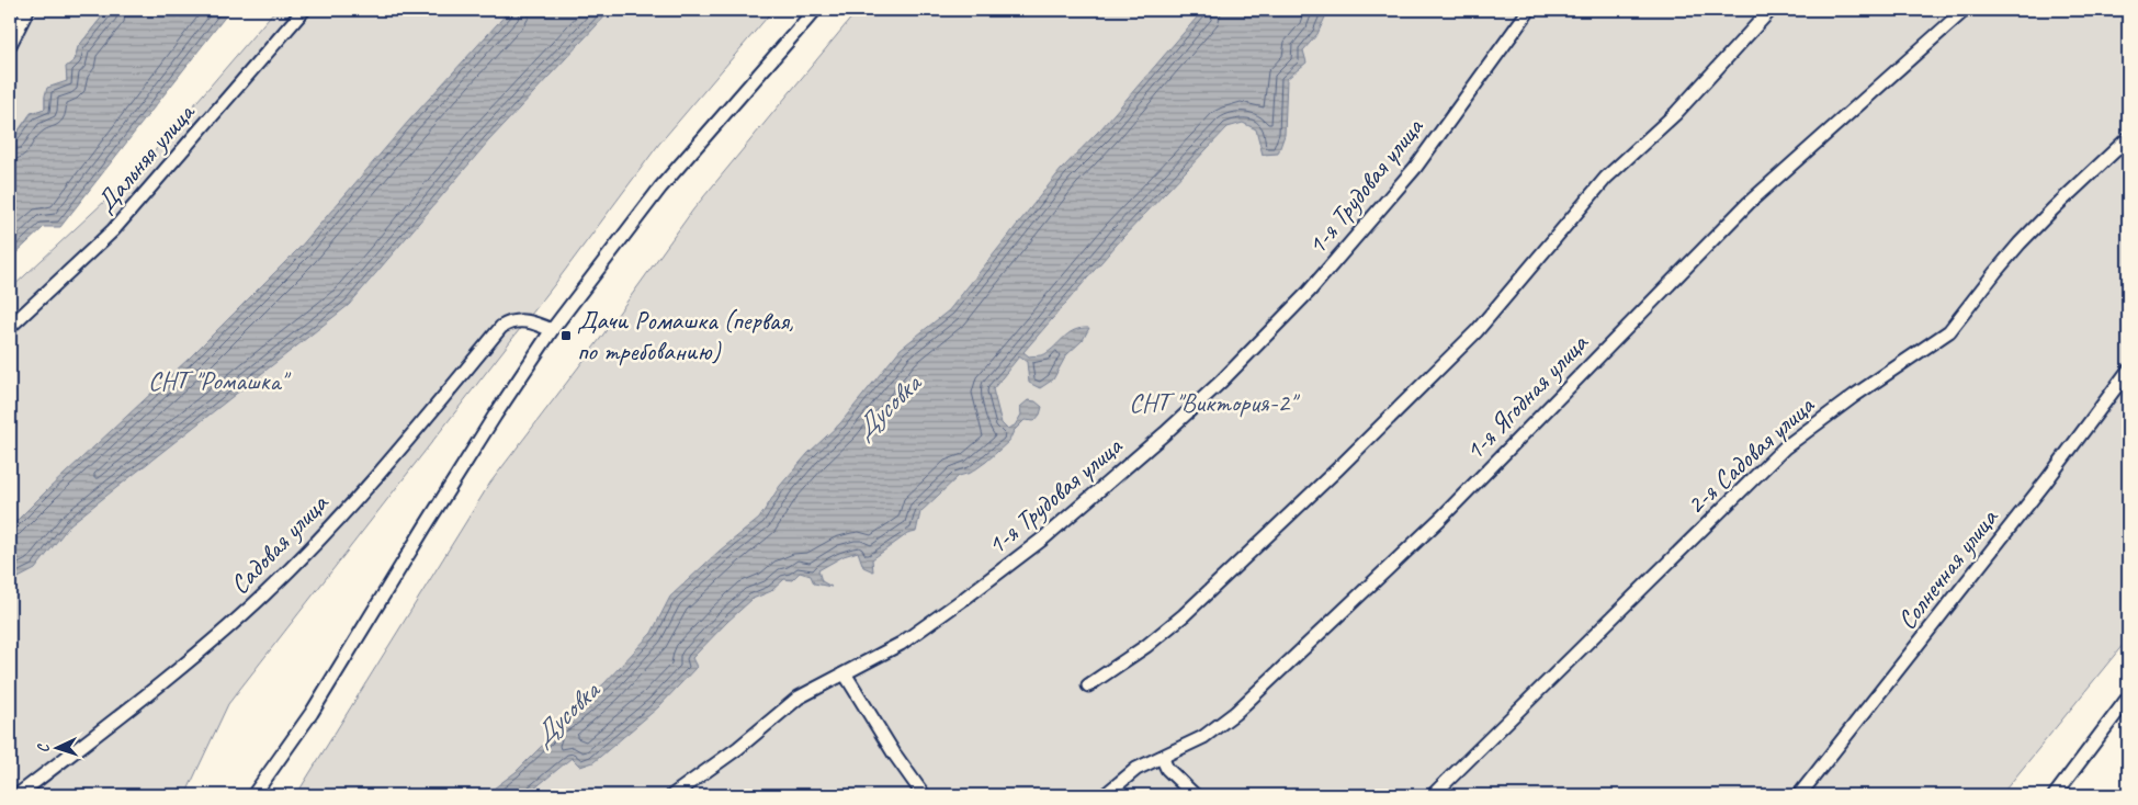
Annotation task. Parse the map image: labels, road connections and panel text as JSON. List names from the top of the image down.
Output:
{
  "streets": {
    "street": [
      "Дальняя улица",
      "1-я Трудовая улица",
      "1-я Ягодная улица",
      "2-я Садовая улица",
      "Садовая улица",
      "Солнечная улица"
    ]
  },
  "water": ["Дусовка"],
  "parks": ["СНТ \"Ромашка\"", "СНТ \"Виктория-2\""],
  "places": {
    "transit": ["Дачи Ромашка (первая, по требованию)"]
  },
  "north": "left"
}
